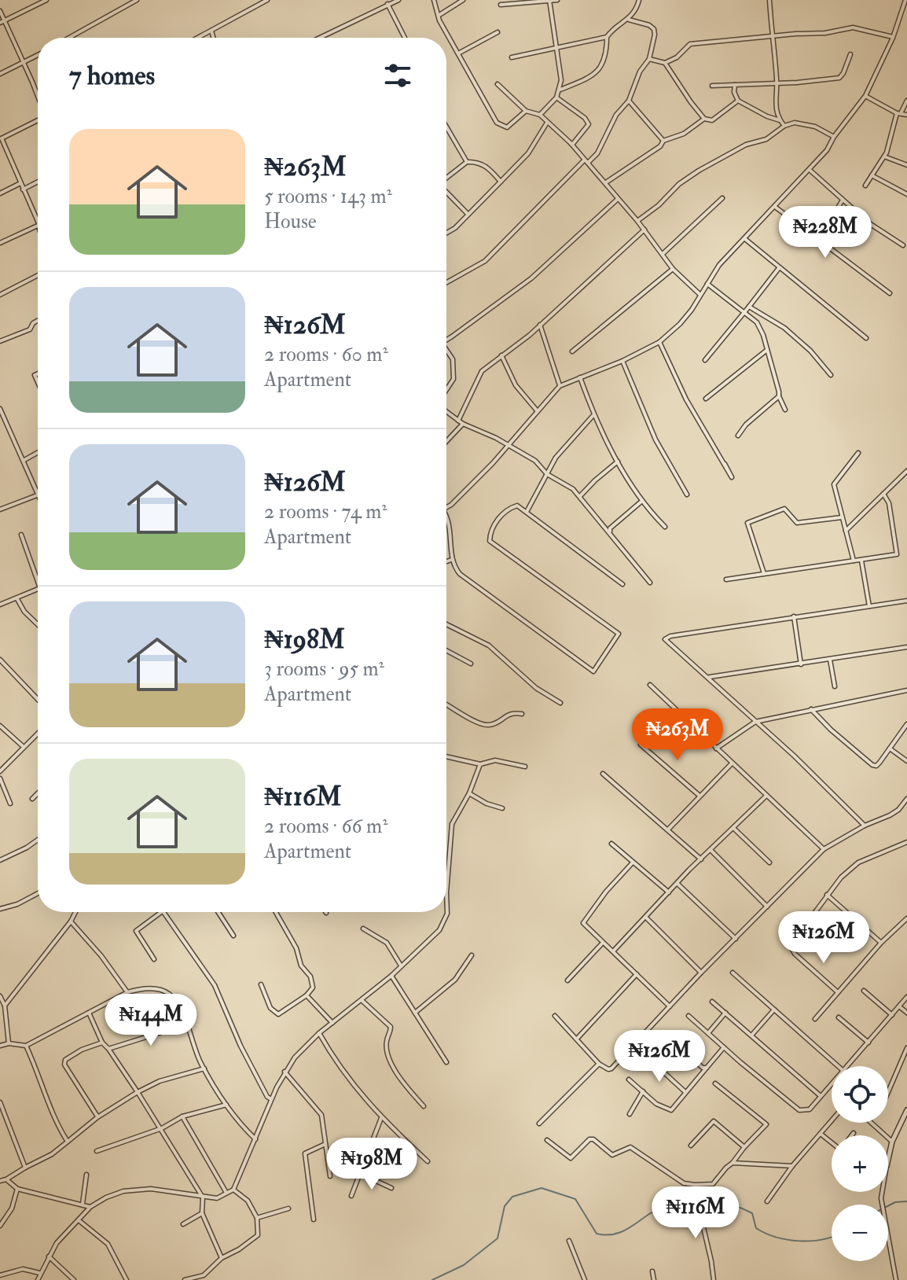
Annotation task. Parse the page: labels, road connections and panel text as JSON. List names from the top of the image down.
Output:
{
  "page": {
    "heading": "7 homes",
    "list": [
      {
        "name": "₦263M",
        "note": "5 rooms · 143 m² · House"
      },
      {
        "name": "₦126M",
        "note": "2 rooms · 60 m² · Apartment"
      },
      {
        "name": "₦126M",
        "note": "2 rooms · 74 m² · Apartment"
      },
      {
        "name": "₦198M",
        "note": "3 rooms · 95 m² · Apartment"
      },
      {
        "name": "₦116M",
        "note": "2 rooms · 66 m² · Apartment"
      }
    ],
    "price": [
      "₦228M",
      "₦263M",
      "₦126M",
      "₦144M",
      "₦126M",
      "₦198M",
      "₦116M"
    ],
    "map_buttons": ["+", "−"]
  }
}
